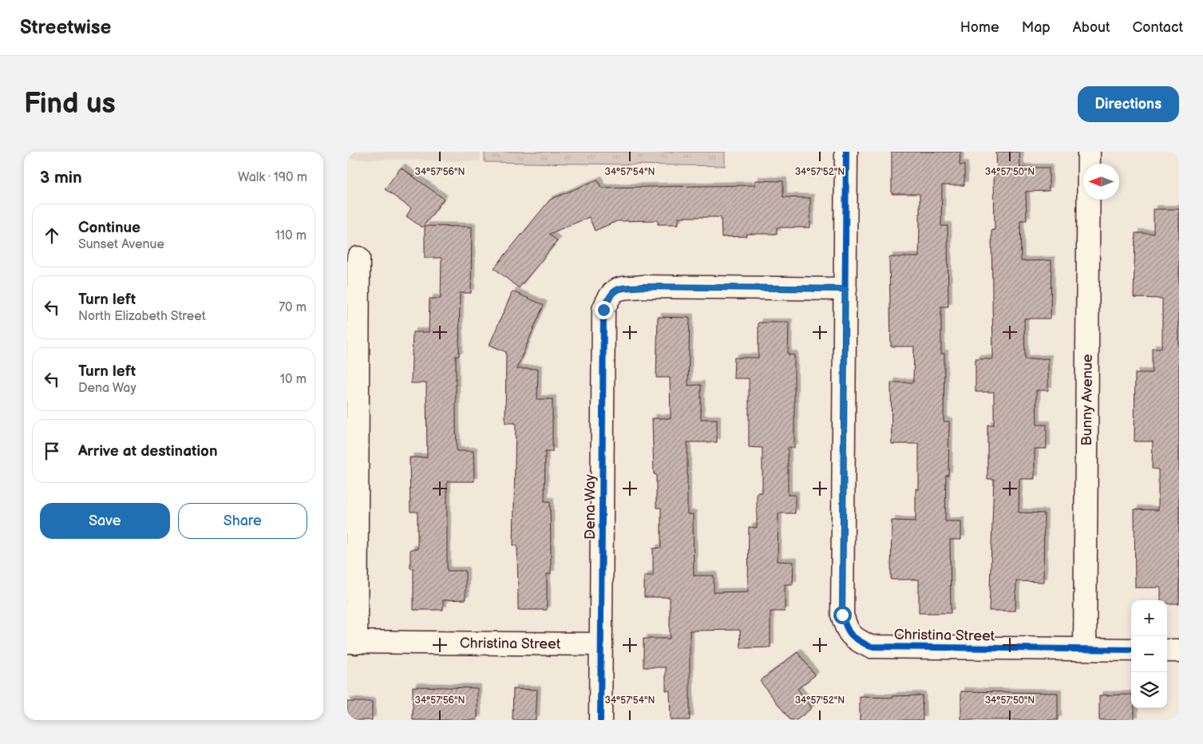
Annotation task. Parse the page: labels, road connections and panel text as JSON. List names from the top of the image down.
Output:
{
  "streets": {
    "street": ["Bunny Avenue", "Dena Way", "Christina Street"]
  },
  "crossings": [
    ["Bunny Avenue", "Christina Street"],
    ["Dena Way", "Christina Street"]
  ],
  "north": "left",
  "page": {
    "header": "Streetwise",
    "nav": [
      "Home",
      "Map",
      "About",
      "Contact"
    ],
    "buttons": [
      "Directions",
      ["Save", "Share"]
    ],
    "title": "Find us",
    "heading": ["3 min", "Walk · 190 m"],
    "list": [
      ["Continue", "Sunset Avenue", "110 m"],
      ["Turn left", "North Elizabeth Street", "70 m"],
      ["Turn left", "Dena Way", "10 m"],
      "Arrive at destination"
    ],
    "map_buttons": ["+", "−"]
  },
  "coordinates": [
    "34°57'56\"N",
    "34°57'54\"N",
    "34°57'52\"N",
    "34°57'50\"N"
  ]
}
